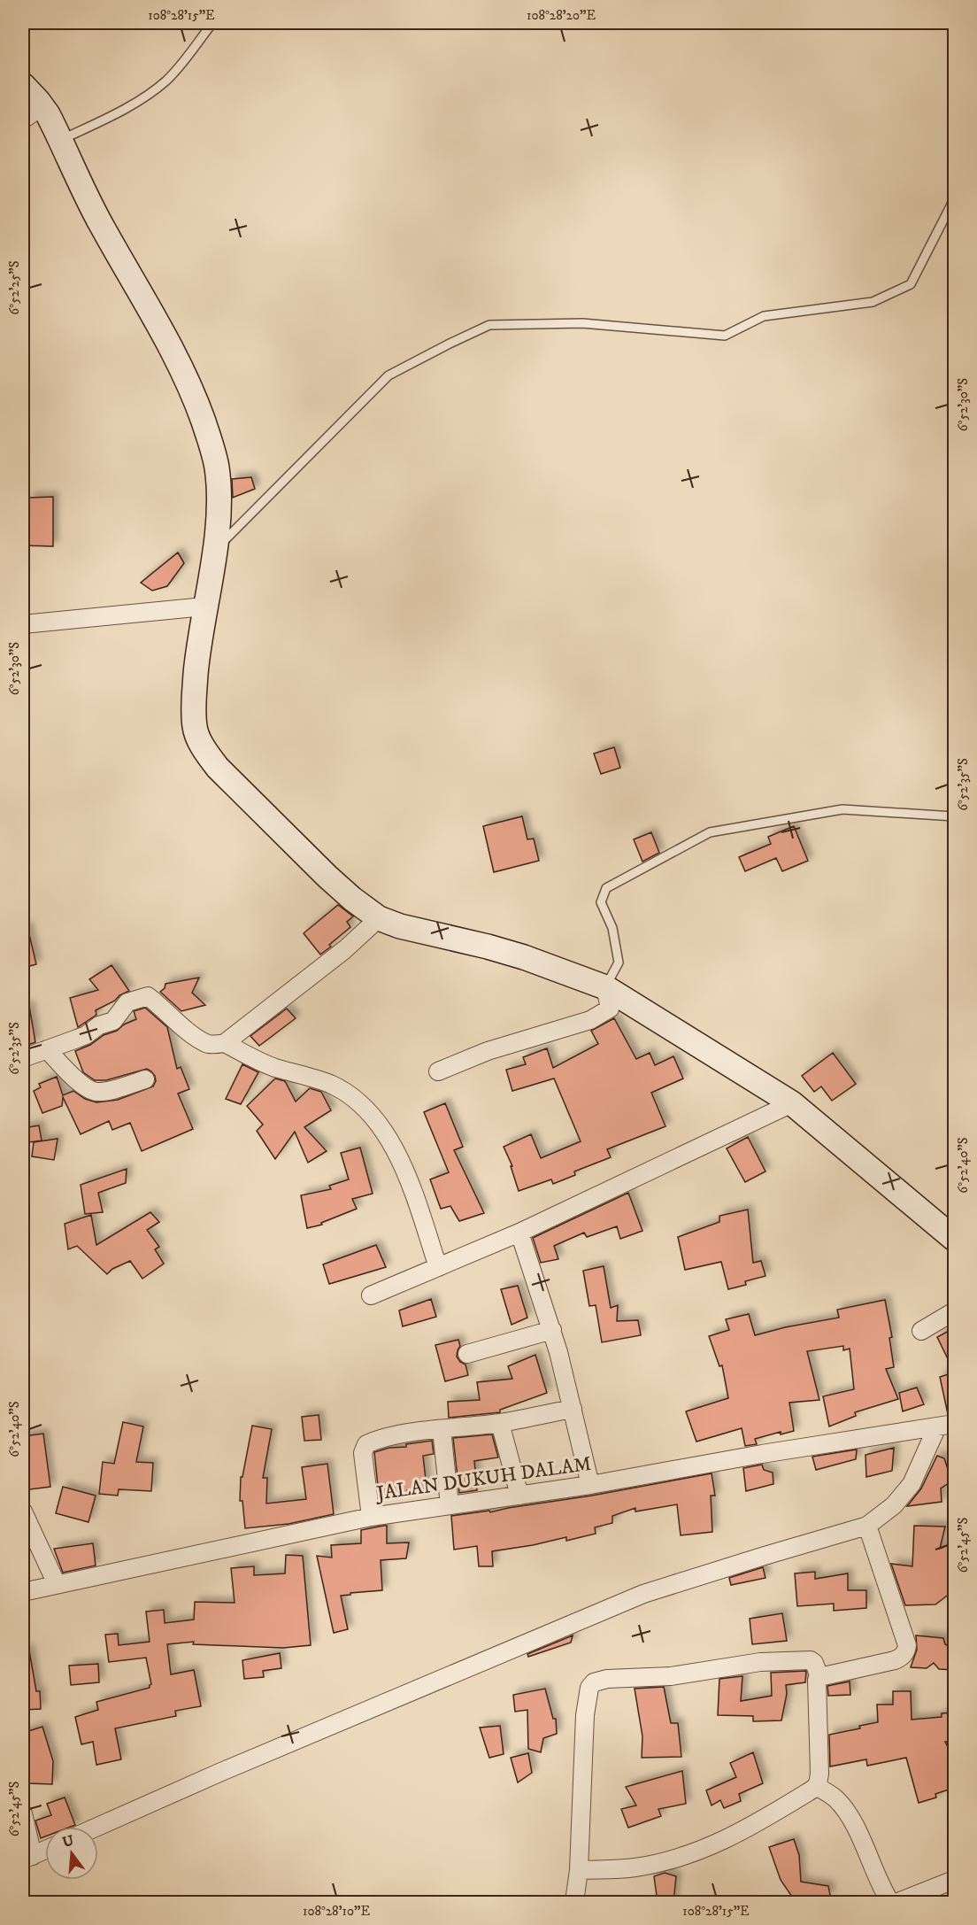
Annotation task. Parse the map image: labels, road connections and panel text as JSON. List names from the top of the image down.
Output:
{
  "streets": {
    "street": ["JALAN DUKUH DALAM"]
  },
  "north": "top",
  "coordinates": [
    "108°28'15\"E",
    "108°28'20\"E",
    "6°52'25\"S",
    "6°52'30\"S",
    "6°52'35\"S",
    "6°52'40\"S",
    "6°52'45\"S",
    "108°28'10\"E"
  ]
}
